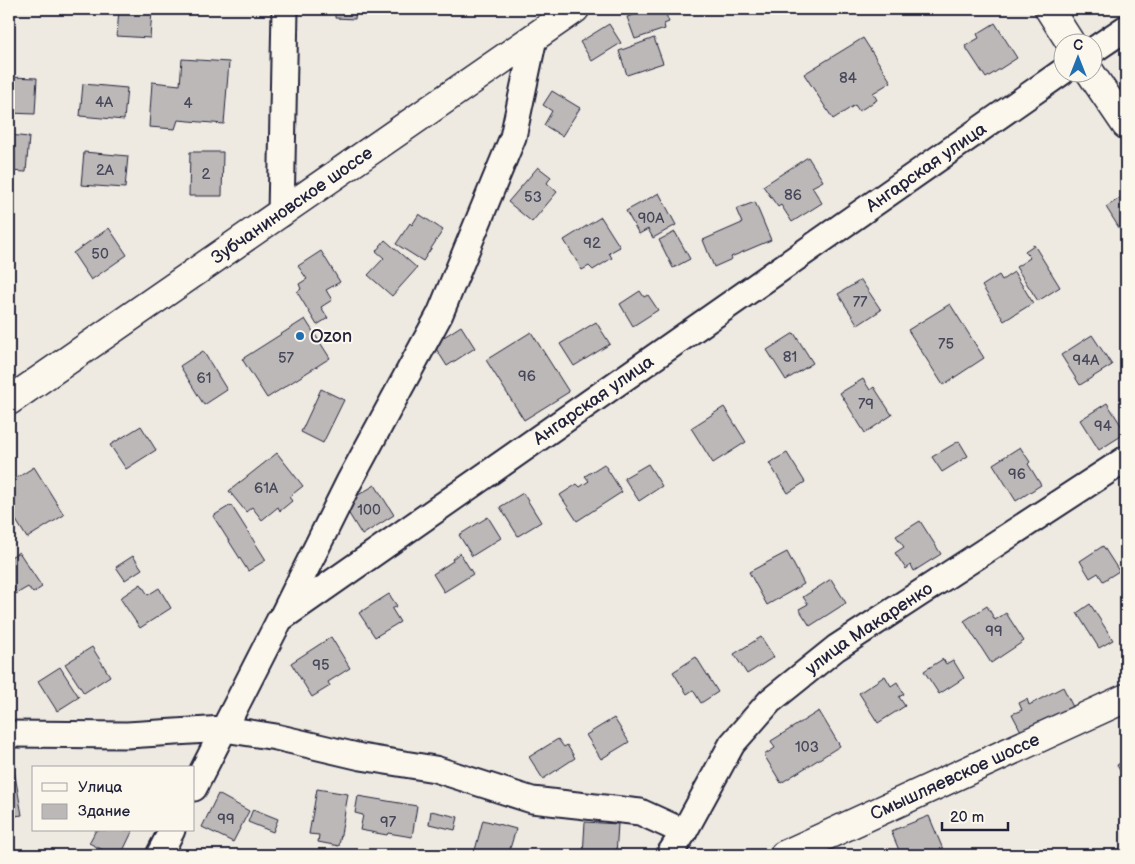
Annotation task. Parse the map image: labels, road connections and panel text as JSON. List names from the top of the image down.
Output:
{
  "streets": {
    "main road": ["Зубчаниновское шоссе", "Смышляевское шоссе"],
    "street": ["Ангарская улица", "улица Макаренко"]
  },
  "places": ["Ozon"],
  "house_numbers": [
    "84",
    "4А",
    "4",
    "2А",
    "2",
    "86",
    "53",
    "90А",
    "92",
    "50",
    "77",
    "75",
    "81",
    "57",
    "94А",
    "96",
    "61",
    "79",
    "94",
    "96",
    "61А",
    "100",
    "99",
    "95",
    "103",
    "99",
    "97"
  ],
  "legend": ["Улица", "Здание"],
  "scale_bar": "20 m",
  "north": "top"
}
